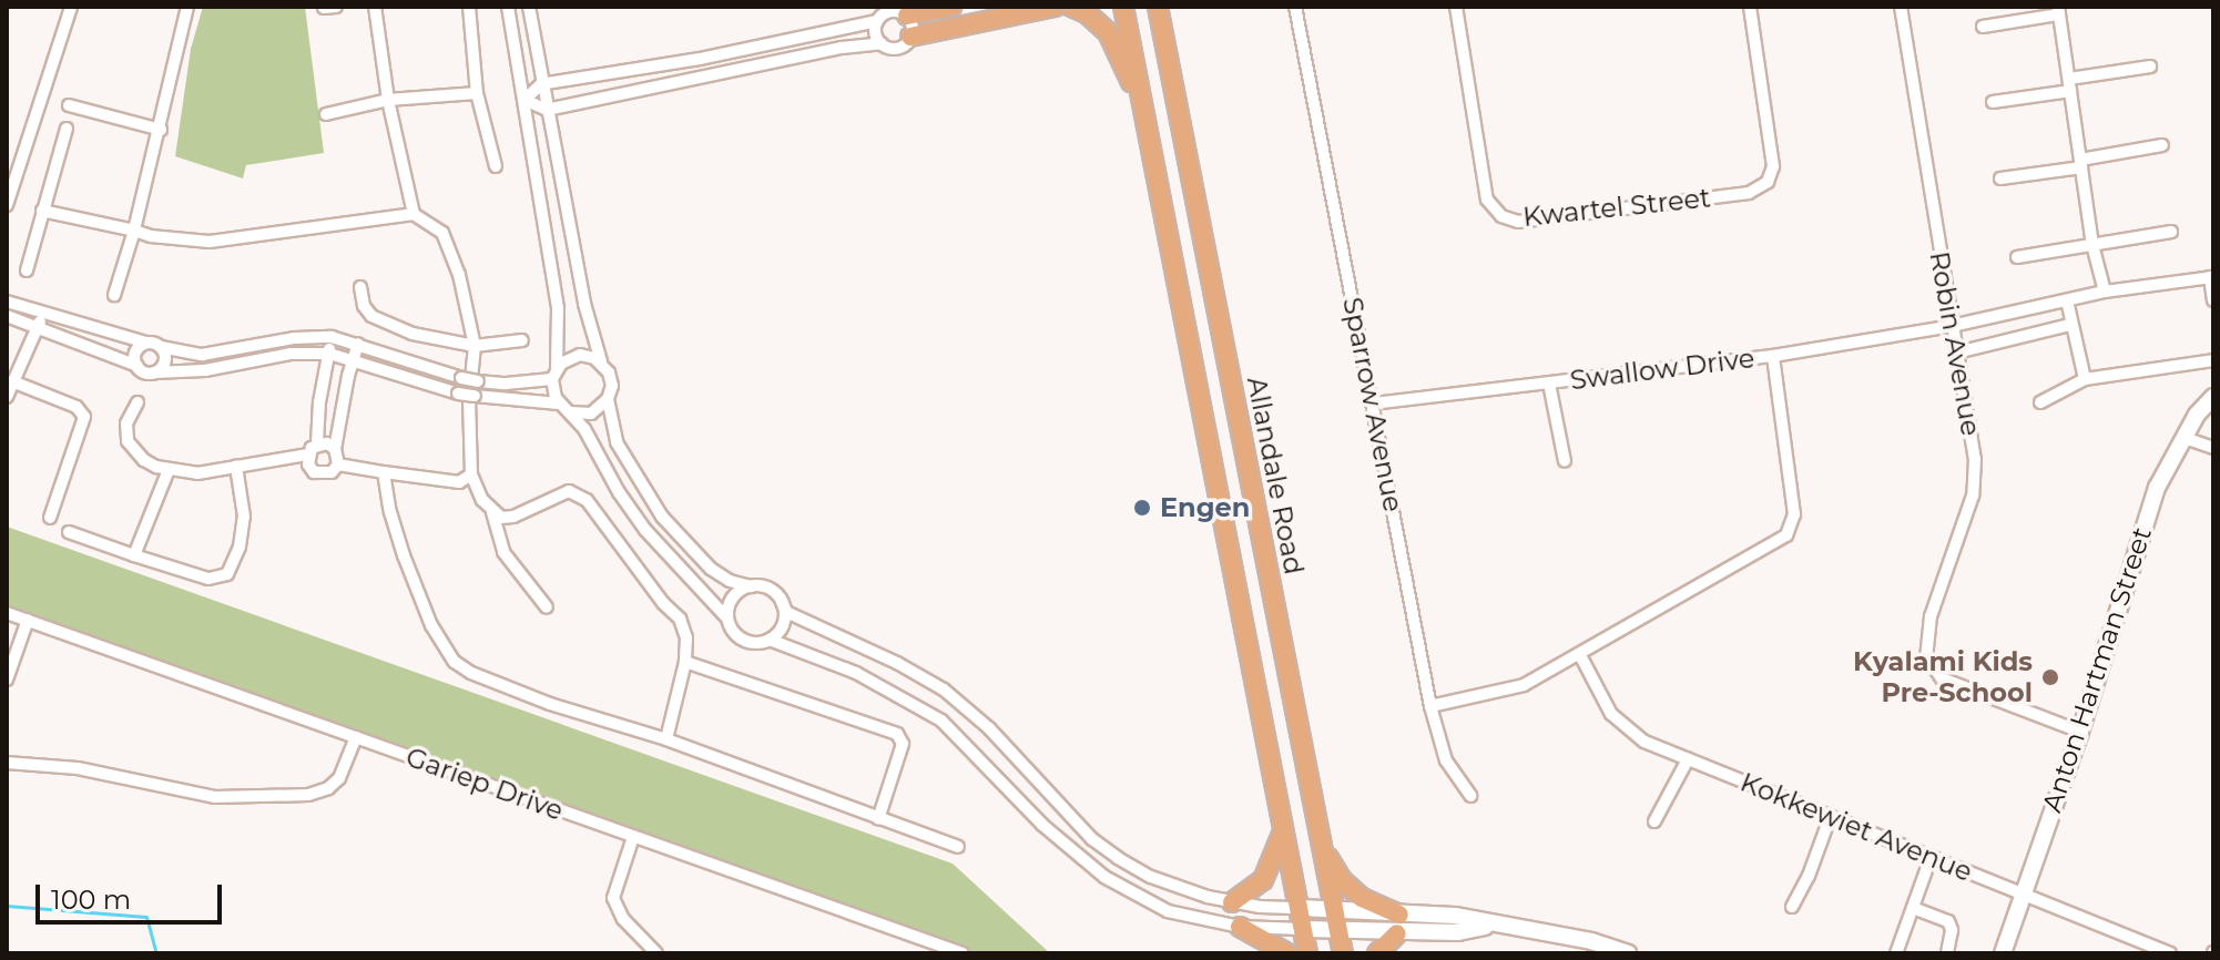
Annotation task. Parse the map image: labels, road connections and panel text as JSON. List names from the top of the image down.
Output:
{
  "streets": {
    "main road": ["Allandale Road"],
    "street": [
      "Kwartel Street",
      "Robin Avenue",
      "Swallow Drive",
      "Sparrow Avenue",
      "Anton Hartman Street",
      "Gariep Drive",
      "Kokkewiet Avenue"
    ]
  },
  "crossings": [
    ["Robin Avenue", "Swallow Drive"],
    ["Robin Avenue", "Anton Hartman Street"],
    ["Swallow Drive", "Sparrow Avenue"],
    ["Anton Hartman Street", "Kokkewiet Avenue"]
  ],
  "places": ["Engen", "Kyalami Kids Pre-School"],
  "scale_bar": "100 m"
}
